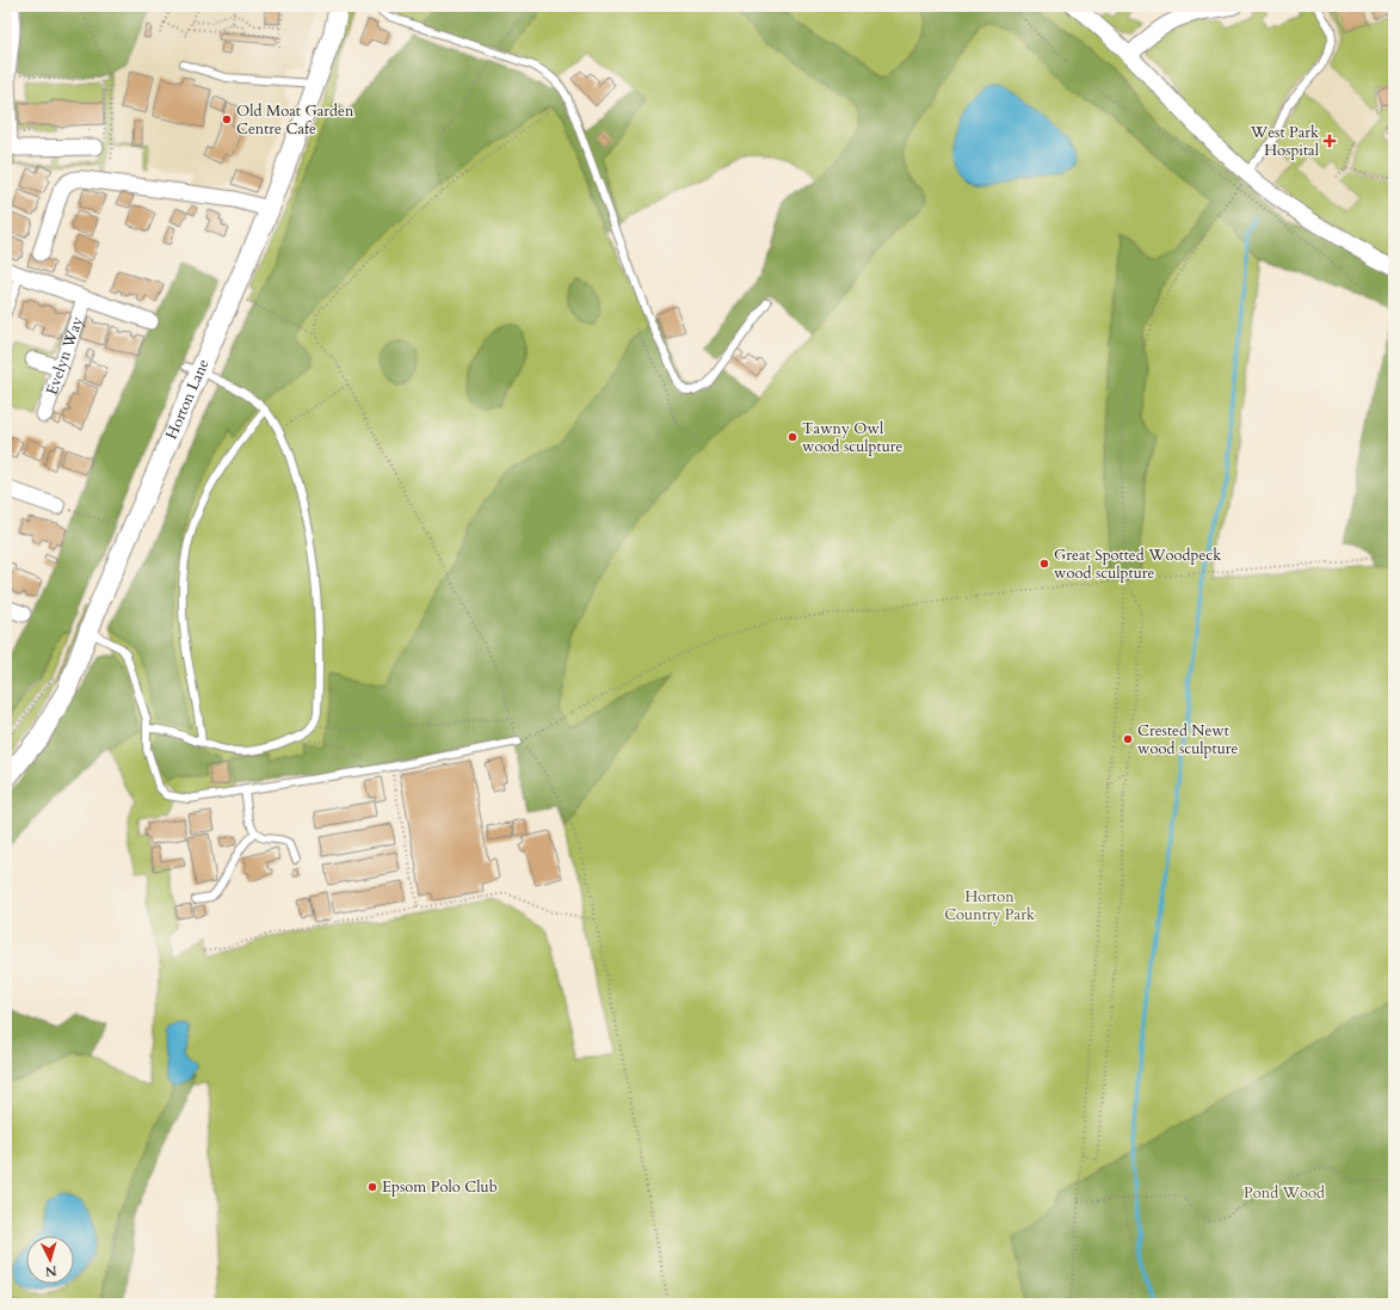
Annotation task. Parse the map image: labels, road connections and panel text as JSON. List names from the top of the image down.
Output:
{
  "streets": {
    "street": ["Evelyn Way", "Horton Lane"]
  },
  "parks": ["Horton Country Park", "Pond Wood"],
  "places": {
    "other": [
      "Old Moat Garden Centre Cafe",
      "Tawny Owl wood sculpture",
      "Great Spotted Woodpeck wood sculpture",
      "Crested Newt wood sculpture",
      "Epsom Polo Club"
    ],
    "health": ["West Park Hospital"]
  },
  "north": "bottom"
}
